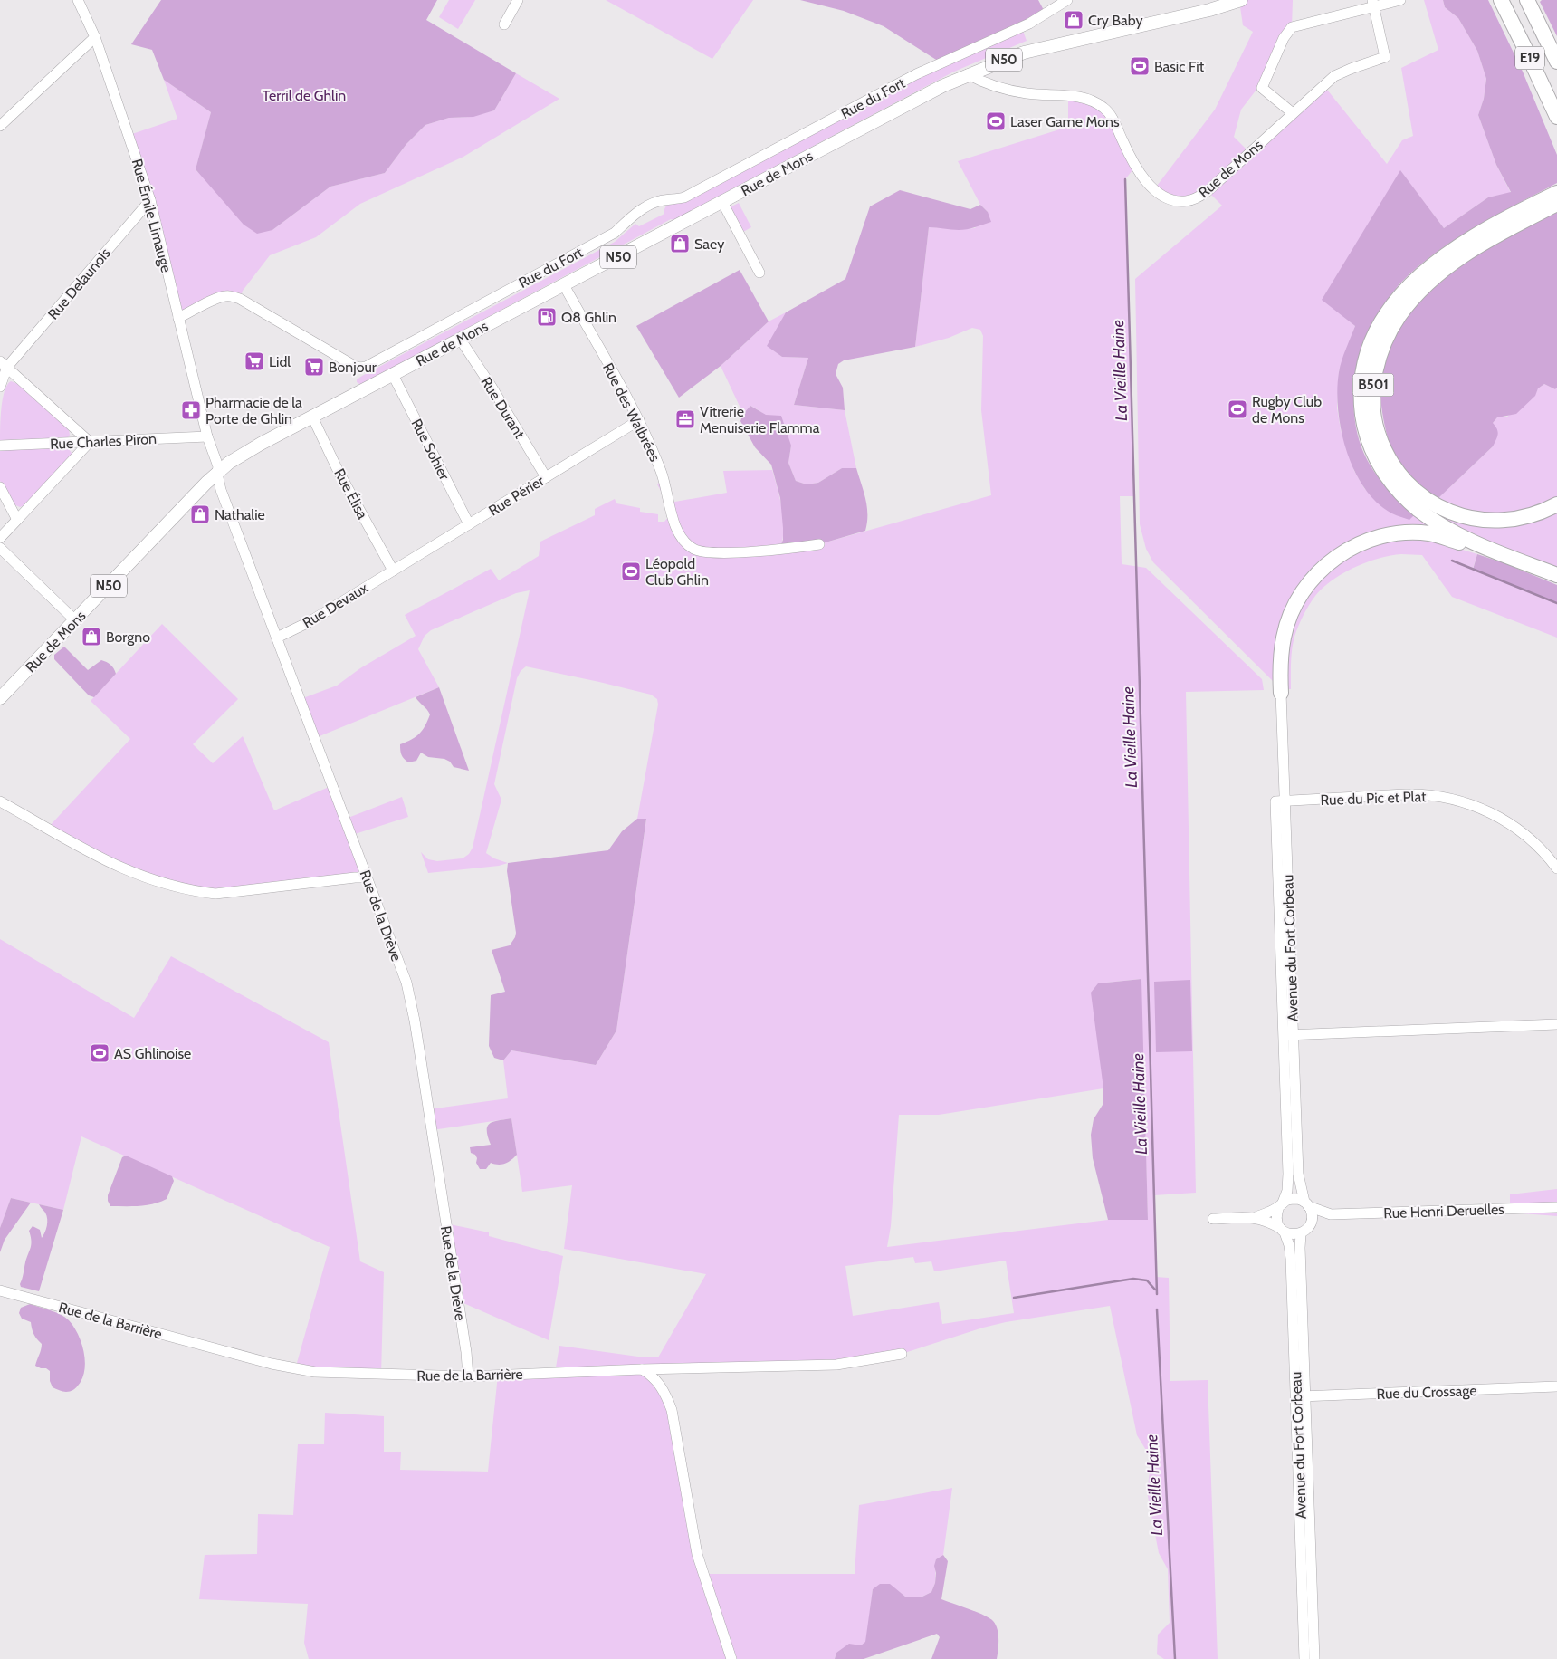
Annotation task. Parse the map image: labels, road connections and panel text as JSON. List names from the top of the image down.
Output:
{
  "streets": {
    "highway": ["E19", "B501"],
    "main road": ["N50", "Rue de Mons"],
    "street": [
      "Rue du Fort",
      "Rue Émile Limauge",
      "Rue Delaunois",
      "Rue Durant",
      "Rue des Walbrées",
      "Rue Charles Piron",
      "Rue Sohier",
      "Rue Élisa",
      "Rue Périer",
      "Rue Devaux",
      "Rue du Pic et Plat",
      "Rue de la Drève",
      "Avenue du Fort Corbeau",
      "Rue Henri Deruelles",
      "Rue de la Barrière",
      "Rue du Crossage"
    ]
  },
  "crossings": [
    ["Rue du Fort", "Rue Émile Limauge"],
    ["Rue de Mons", "Rue Durant"],
    ["Rue de Mons", "Rue des Walbrées"],
    ["Rue de Mons", "Rue Sohier"],
    ["Rue de Mons", "Rue Élisa"],
    ["Rue de Mons", "Rue de la Drève"],
    ["Rue Émile Limauge", "Rue Delaunois"],
    ["Rue Émile Limauge", "Rue Charles Piron"],
    ["Rue Émile Limauge", "Rue de la Drève"],
    ["Rue Durant", "Rue Périer"],
    ["Rue des Walbrées", "Rue Périer"],
    ["Rue Charles Piron", "Rue de la Drève"],
    ["Rue Sohier", "Rue Périer"],
    ["Rue Élisa", "Rue Périer"],
    ["Rue Élisa", "Rue Devaux"],
    ["Rue Périer", "Rue Devaux"],
    ["Rue Devaux", "Rue de la Drève"],
    ["Rue du Pic et Plat", "Avenue du Fort Corbeau"],
    ["Rue de la Drève", "Rue de la Barrière"],
    ["Avenue du Fort Corbeau", "Rue Henri Deruelles"],
    ["Avenue du Fort Corbeau", "Rue du Crossage"]
  ],
  "water": ["La Vieille Haine"],
  "parks": ["Terril de Ghlin"],
  "places": {
    "shop": [
      "Cry Baby",
      "Saey",
      "Nathalie",
      "Borgno"
    ],
    "sports": [
      "Basic Fit",
      "Laser Game Mons",
      "Rugby Club de Mons",
      "Léopold Club Ghlin",
      "AS Ghlinoise"
    ],
    "fuel station": ["Q8 Ghlin"],
    "supermarket": ["Lidl", "Bonjour"],
    "pharmacy": ["Pharmacie de la Porte de Ghlin"],
    "office": ["Vitrerie Menuiserie Flamma"]
  }
}
